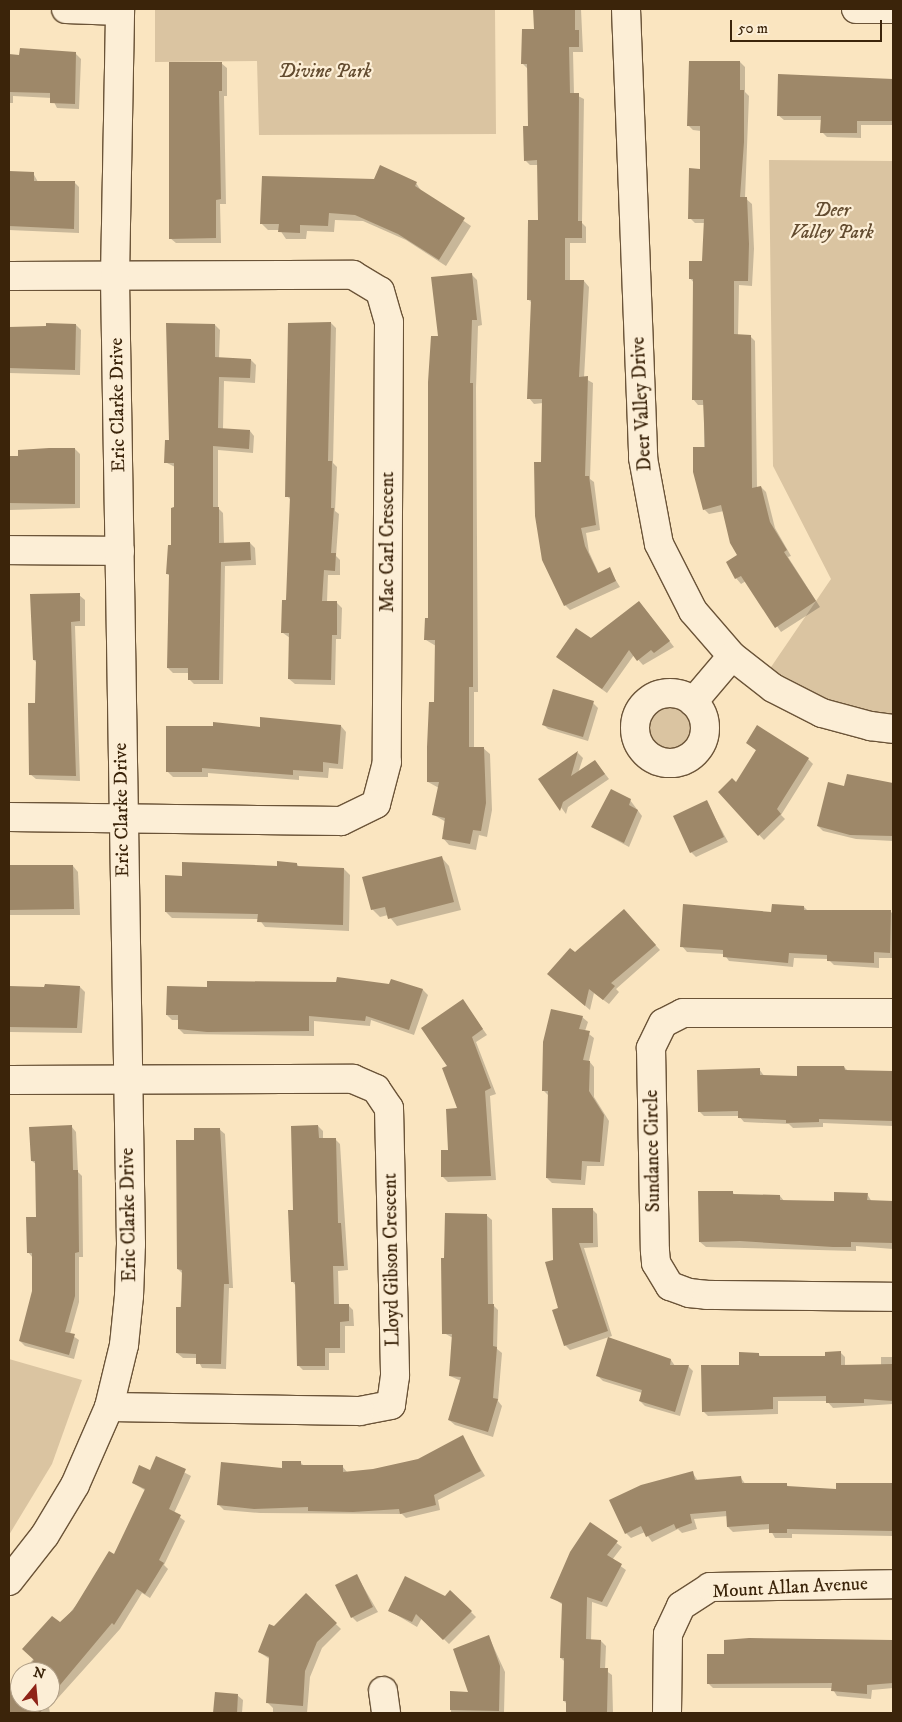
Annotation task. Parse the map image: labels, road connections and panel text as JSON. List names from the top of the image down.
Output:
{
  "streets": {
    "street": [
      "Deer Valley Drive",
      "Eric Clarke Drive",
      "Mac Carl Crescent",
      "Sundance Circle",
      "Lloyd Gibson Crescent",
      "Mount Allan Avenue"
    ]
  },
  "crossings": [
    ["Eric Clarke Drive", "Mac Carl Crescent"],
    ["Eric Clarke Drive", "Lloyd Gibson Crescent"]
  ],
  "parks": ["Divine Park", "Deer Valley Park"],
  "scale_bar": "50 m",
  "north": "top"
}
